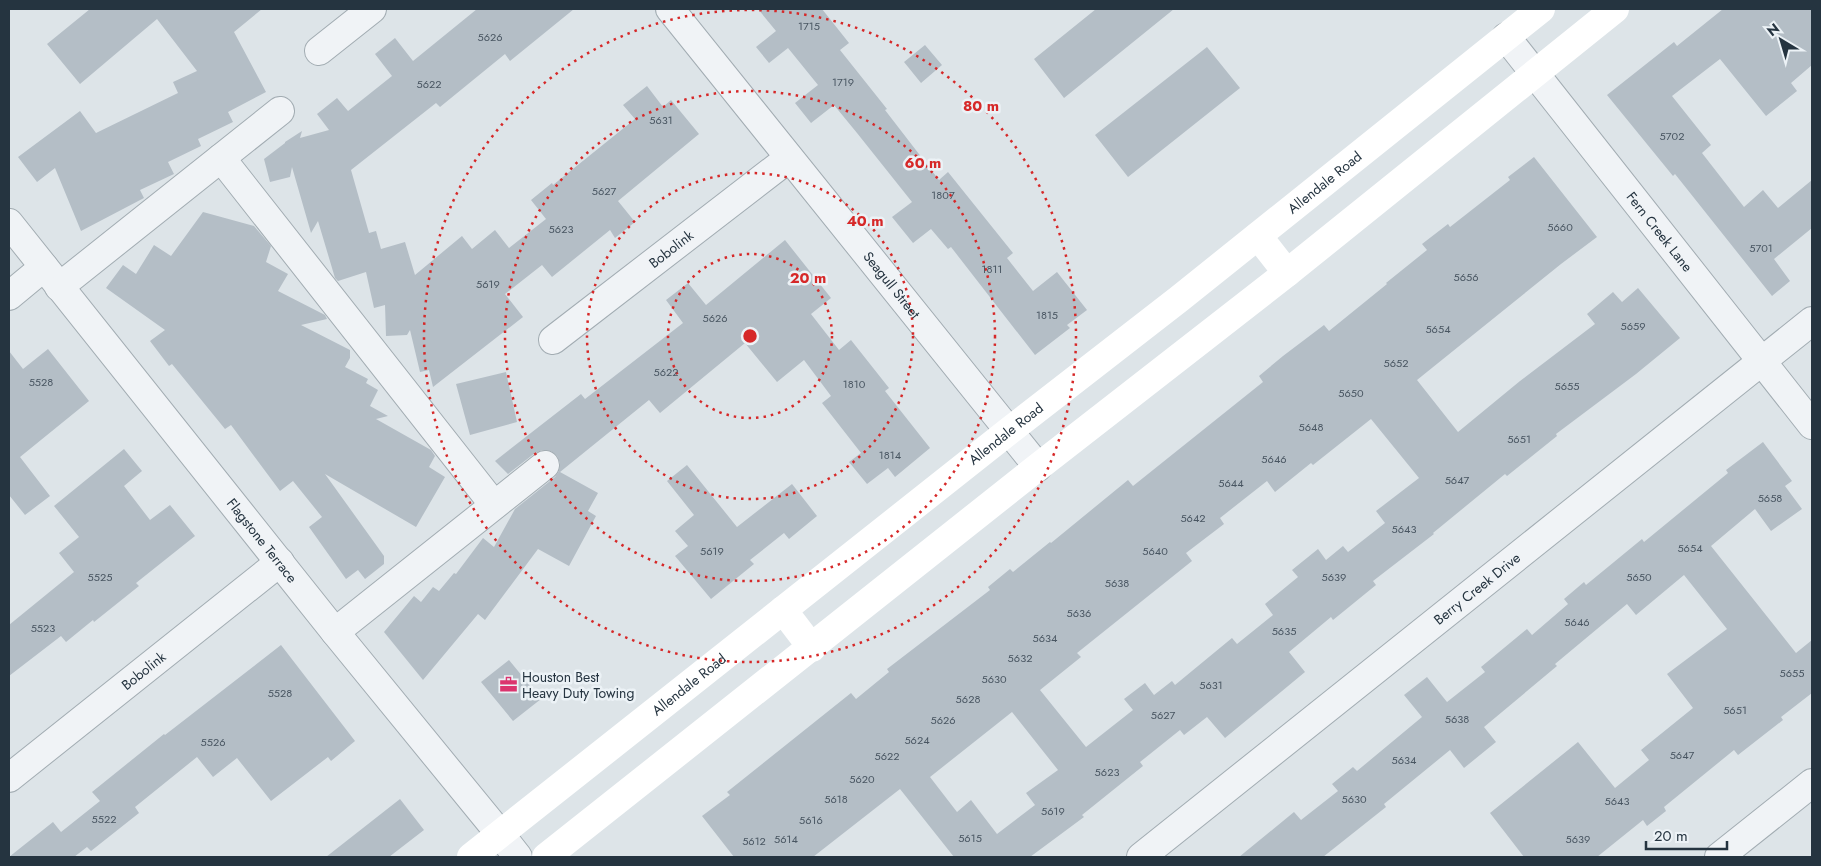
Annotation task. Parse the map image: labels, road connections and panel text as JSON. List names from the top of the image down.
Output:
{
  "streets": {
    "main road": ["Allendale Road"],
    "street": [
      "Fern Creek Lane",
      "Bobolink",
      "Seagull Street",
      "Flagstone Terrace",
      "Berry Creek Drive"
    ]
  },
  "crossings": [
    ["Allendale Road", "Fern Creek Lane"],
    ["Allendale Road", "Seagull Street"],
    ["Allendale Road", "Flagstone Terrace"],
    ["Fern Creek Lane", "Berry Creek Drive"],
    ["Bobolink", "Seagull Street"],
    ["Bobolink", "Flagstone Terrace"]
  ],
  "places": {
    "office": ["Houston Best Heavy Duty Towing"]
  },
  "house_numbers": [
    "1715",
    "5626",
    "1719",
    "5622",
    "5631",
    "5702",
    "5627",
    "1807",
    "5660",
    "5623",
    "5701",
    "1811",
    "5656",
    "5619",
    "1815",
    "5626",
    "5659",
    "5654",
    "5652",
    "5622",
    "5528",
    "1810",
    "5655",
    "5650",
    "5648",
    "5651",
    "1814",
    "5646",
    "5647",
    "5644",
    "5658",
    "5642",
    "5643",
    "5654",
    "5619",
    "5640",
    "5525",
    "5639",
    "5650",
    "5638",
    "5636",
    "5646",
    "5523",
    "5635",
    "5634",
    "5632",
    "5655",
    "5630",
    "5631",
    "5528",
    "5628",
    "5651",
    "5627",
    "5638",
    "5626",
    "5624",
    "5526",
    "5647",
    "5622",
    "5634",
    "5623",
    "5620",
    "5618",
    "5630",
    "5643",
    "5619",
    "5522",
    "5616",
    "5615",
    "5614",
    "5639",
    "5612"
  ],
  "scale_bar": "20 m",
  "north": "top left",
  "rings": [
    "80 m",
    "60 m",
    "40 m",
    "20 m"
  ]
}
